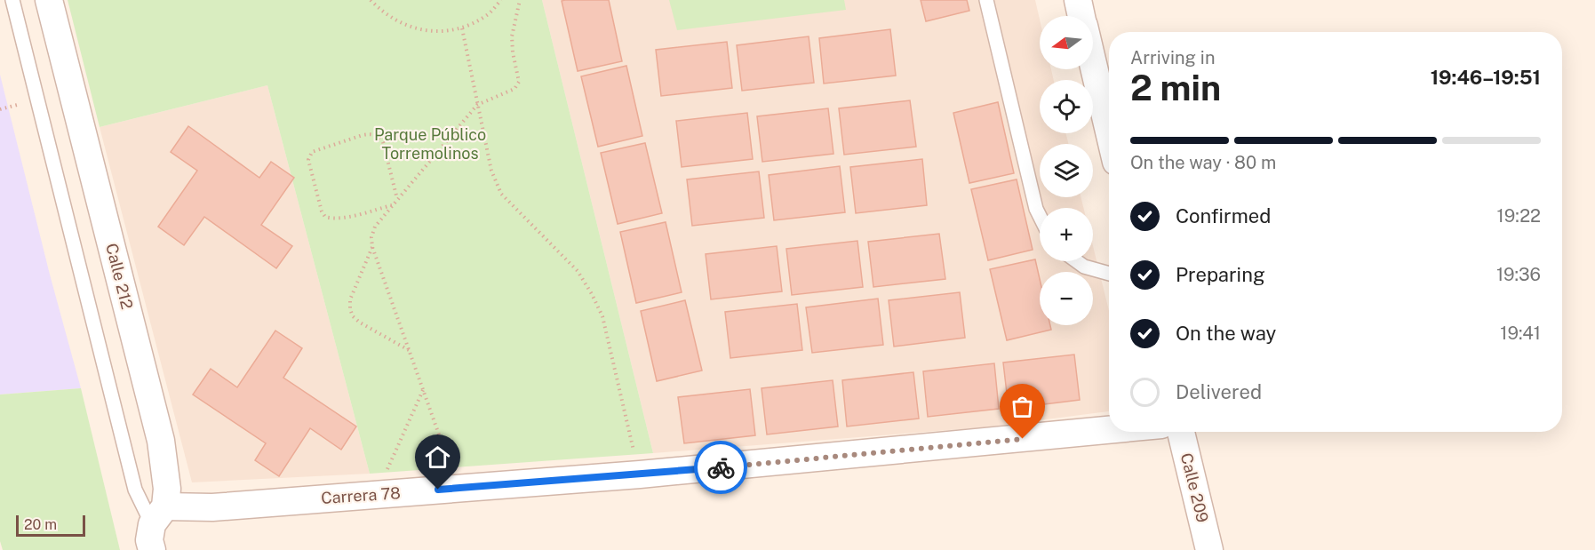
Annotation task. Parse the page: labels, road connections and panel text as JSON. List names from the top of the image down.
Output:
{
  "streets": {
    "street": ["Calle 212", "Calle 209", "Carrera 78"]
  },
  "crossings": [
    ["Calle 212", "Carrera 78"]
  ],
  "parks": ["Parque Público Torremolinos"],
  "scale_bar": "20 m",
  "north": "left",
  "page": {
    "map_buttons": ["+", "−"],
    "heading": ["2 min", "Arriving in", "19:46–19:51"],
    "bar": "On the way · 80 m",
    "list": [
      ["Confirmed", "19:22"],
      ["Preparing", "19:36"],
      ["On the way", "19:41"],
      "Delivered"
    ],
    "scale": "20 m"
  }
}
